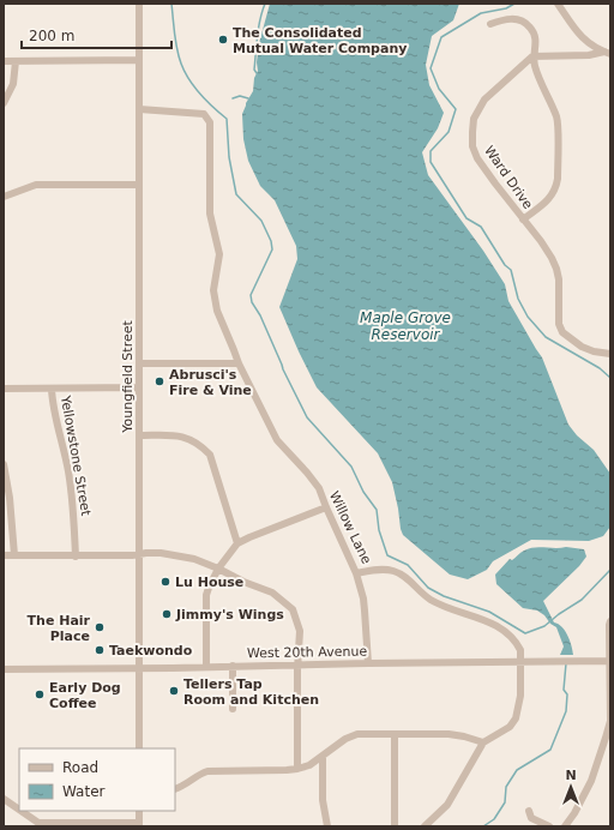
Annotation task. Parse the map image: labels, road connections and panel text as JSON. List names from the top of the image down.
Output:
{
  "streets": {
    "street": [
      "Ward Drive",
      "Youngfield Street",
      "Yellowstone Street",
      "Willow Lane",
      "West 20th Avenue"
    ]
  },
  "crossings": [
    ["Youngfield Street", "Willow Lane"],
    ["Youngfield Street", "West 20th Avenue"],
    ["Willow Lane", "West 20th Avenue"]
  ],
  "water": ["Maple Grove Reservoir"],
  "places": [
    "The Consolidated Mutual Water Company",
    "Abrusci's Fire & Vine",
    "Lu House",
    "Jimmy's Wings",
    "The Hair Place",
    "Taekwondo",
    "Tellers Tap Room and Kitchen",
    "Early Dog Coffee"
  ],
  "legend": ["Road", "Water"],
  "scale_bar": "200 m",
  "north": "top"
}
